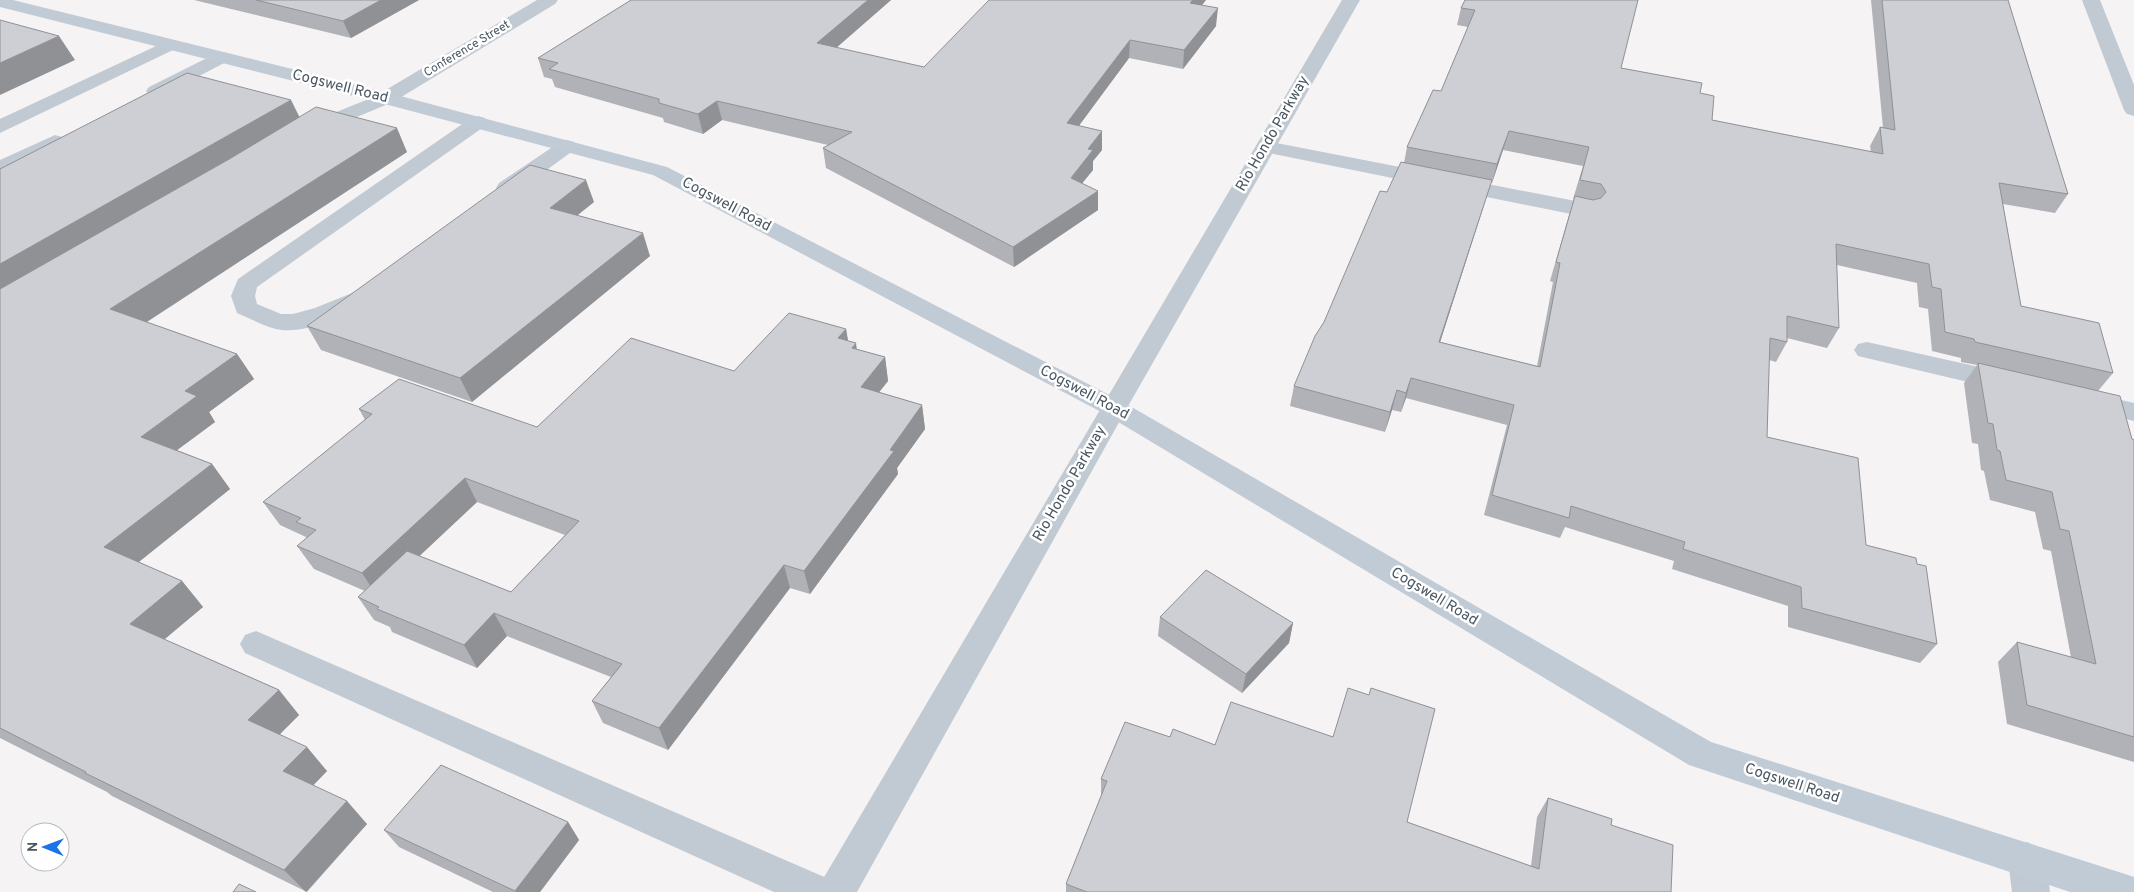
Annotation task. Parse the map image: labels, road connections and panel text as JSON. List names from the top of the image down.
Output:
{
  "streets": {
    "street": ["Conference Street", "Cogswell Road", "Rio Hondo Parkway"]
  },
  "crossings": [
    ["Conference Street", "Cogswell Road"],
    ["Cogswell Road", "Rio Hondo Parkway"]
  ],
  "north": "left"
}
